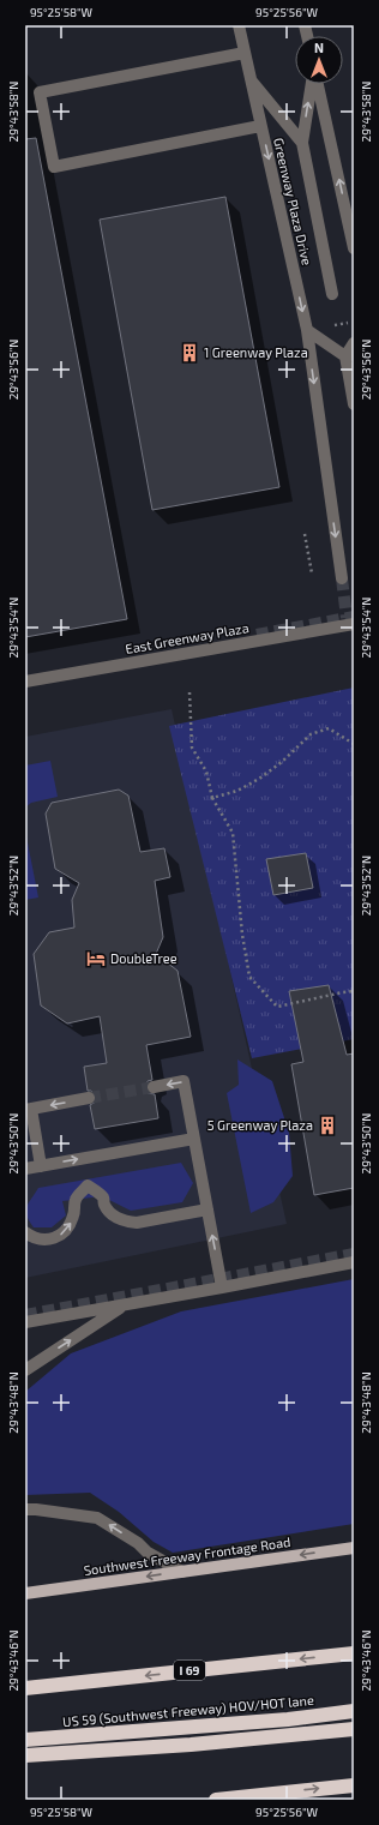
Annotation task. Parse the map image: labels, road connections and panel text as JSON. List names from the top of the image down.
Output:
{
  "streets": {
    "highway": ["I 69", "US 59 (Southwest Freeway) HOV/HOT lane"],
    "main road": ["Southwest Freeway Frontage Road"],
    "street": ["Greenway Plaza Drive", "East Greenway Plaza"]
  },
  "one_way": ["Southwest Freeway Frontage Road"],
  "places": {
    "building": ["1 Greenway Plaza", "5 Greenway Plaza"],
    "hotel": ["DoubleTree"]
  },
  "north": "top",
  "coordinates": [
    "95°25'58\"W",
    "95°25'56\"W",
    "29°43'58\"N",
    "29°43'56\"N",
    "29°43'54\"N",
    "29°43'52\"N",
    "29°43'50\"N",
    "29°43'48\"N",
    "29°43'46\"N"
  ]
}
